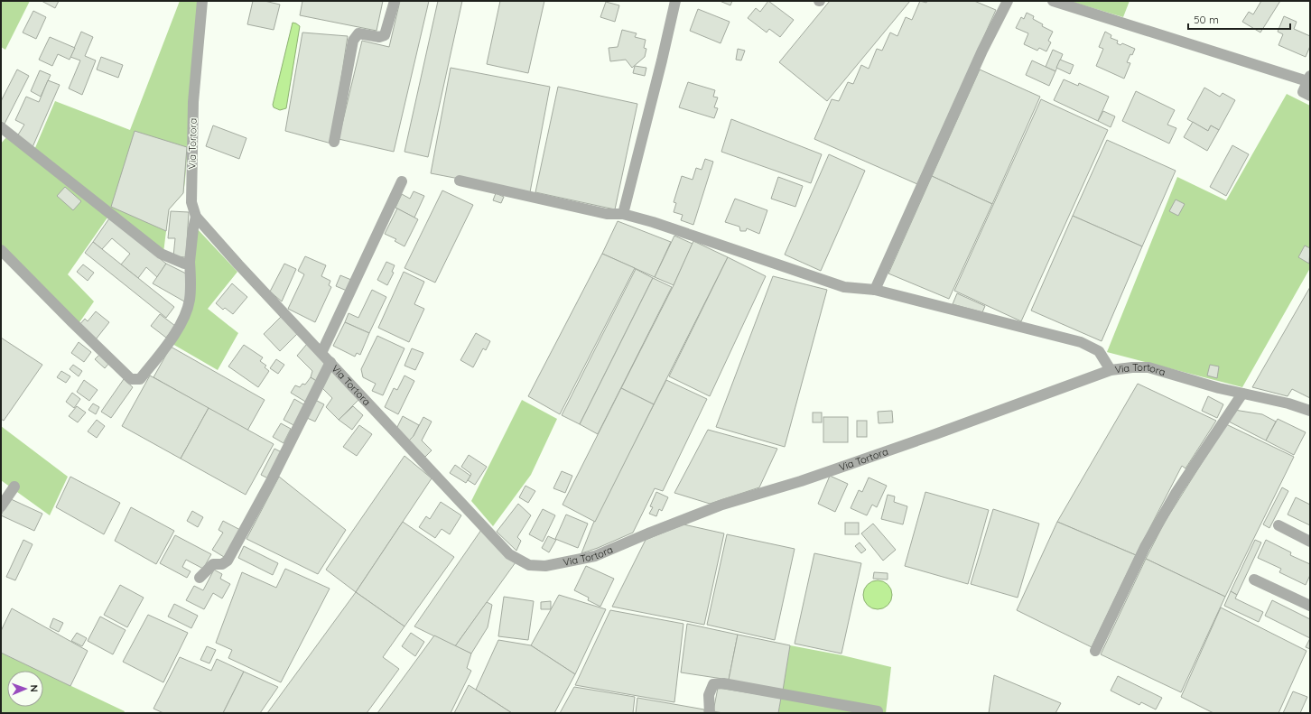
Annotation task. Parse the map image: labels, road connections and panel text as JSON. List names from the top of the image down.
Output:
{
  "streets": {
    "street": ["Via Tortora"]
  },
  "scale_bar": "50 m",
  "north": "right"
}
